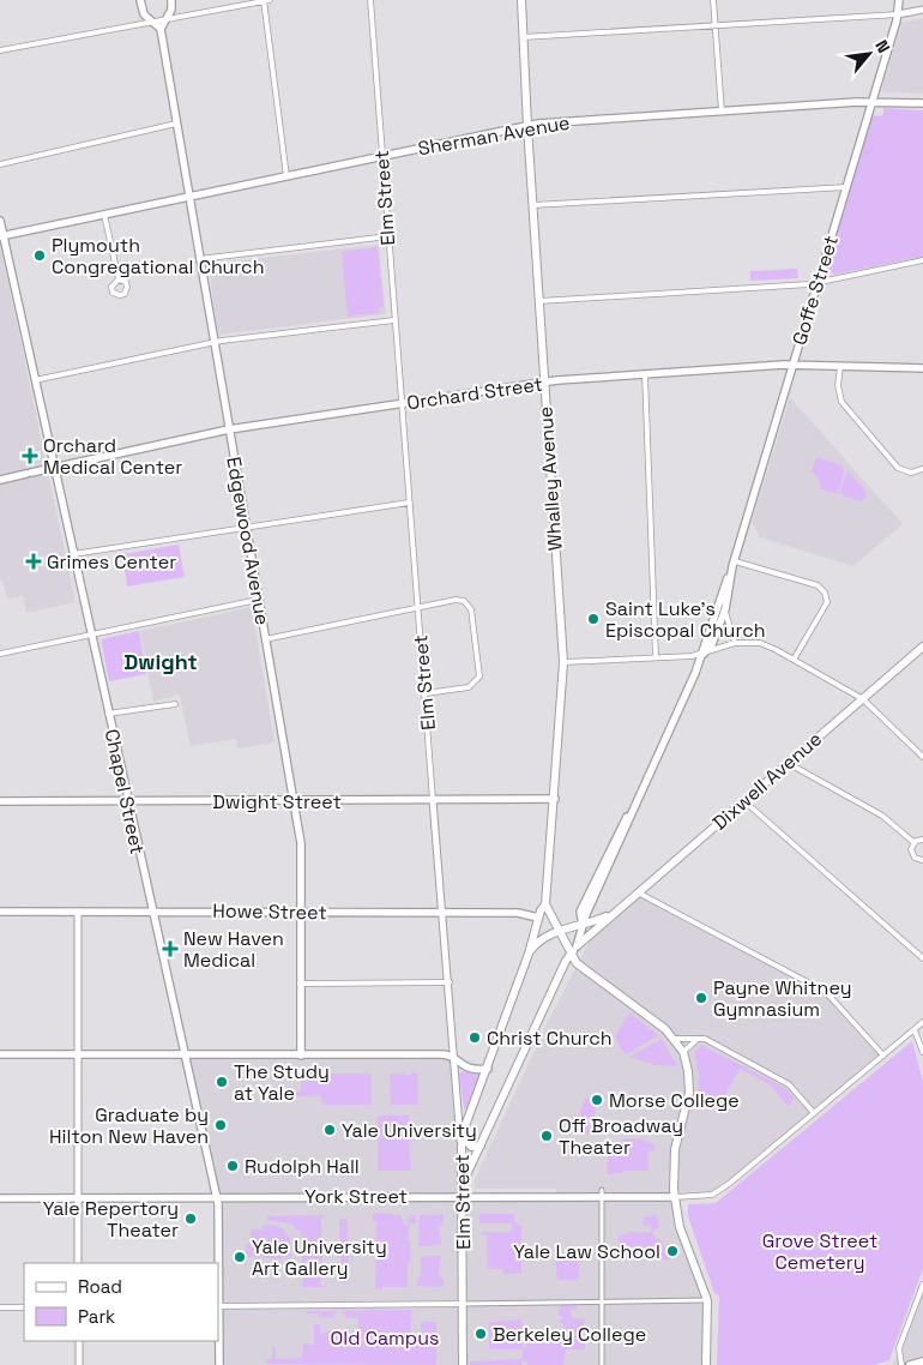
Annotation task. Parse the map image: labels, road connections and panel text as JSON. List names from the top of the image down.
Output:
{
  "streets": {
    "main road": [
      "Sherman Avenue",
      "Elm Street",
      "Goffe Street",
      "Orchard Street",
      "Whalley Avenue",
      "Edgewood Avenue",
      "Dixwell Avenue",
      "Chapel Street",
      "Dwight Street",
      "Howe Street",
      "York Street"
    ]
  },
  "crossings": [
    ["Sherman Avenue", "Elm Street"],
    ["Sherman Avenue", "Goffe Street"],
    ["Sherman Avenue", "Whalley Avenue"],
    ["Sherman Avenue", "Edgewood Avenue"],
    ["Sherman Avenue", "Chapel Street"],
    ["Elm Street", "Orchard Street"],
    ["Elm Street", "Whalley Avenue"],
    ["Elm Street", "Dixwell Avenue"],
    ["Elm Street", "Dwight Street"],
    ["Elm Street", "Howe Street"],
    ["Elm Street", "York Street"],
    ["Goffe Street", "Orchard Street"],
    ["Goffe Street", "Dixwell Avenue"],
    ["Orchard Street", "Whalley Avenue"],
    ["Orchard Street", "Edgewood Avenue"],
    ["Orchard Street", "Chapel Street"],
    ["Whalley Avenue", "Dixwell Avenue"],
    ["Whalley Avenue", "Dwight Street"],
    ["Whalley Avenue", "Howe Street"],
    ["Edgewood Avenue", "Dwight Street"],
    ["Edgewood Avenue", "Howe Street"],
    ["Chapel Street", "Dwight Street"],
    ["Chapel Street", "Howe Street"],
    ["Chapel Street", "York Street"]
  ],
  "districts": ["Dwight"],
  "parks": ["Grove Street Cemetery", "Old Campus"],
  "places": {
    "other": [
      "Plymouth Congregational Church",
      "Saint Luke's Episcopal Church",
      "Payne Whitney Gymnasium",
      "Christ Church",
      "The Study at Yale",
      "Morse College",
      "Graduate by Hilton New Haven",
      "Yale University",
      "Off Broadway Theater",
      "Rudolph Hall",
      "Yale Repertory Theater",
      "Yale Law School",
      "Yale University Art Gallery",
      "Berkeley College"
    ],
    "health": ["Orchard Medical Center", "Grimes Center", "New Haven Medical"]
  },
  "legend": ["Road", "Park"],
  "north": "top right"
}
